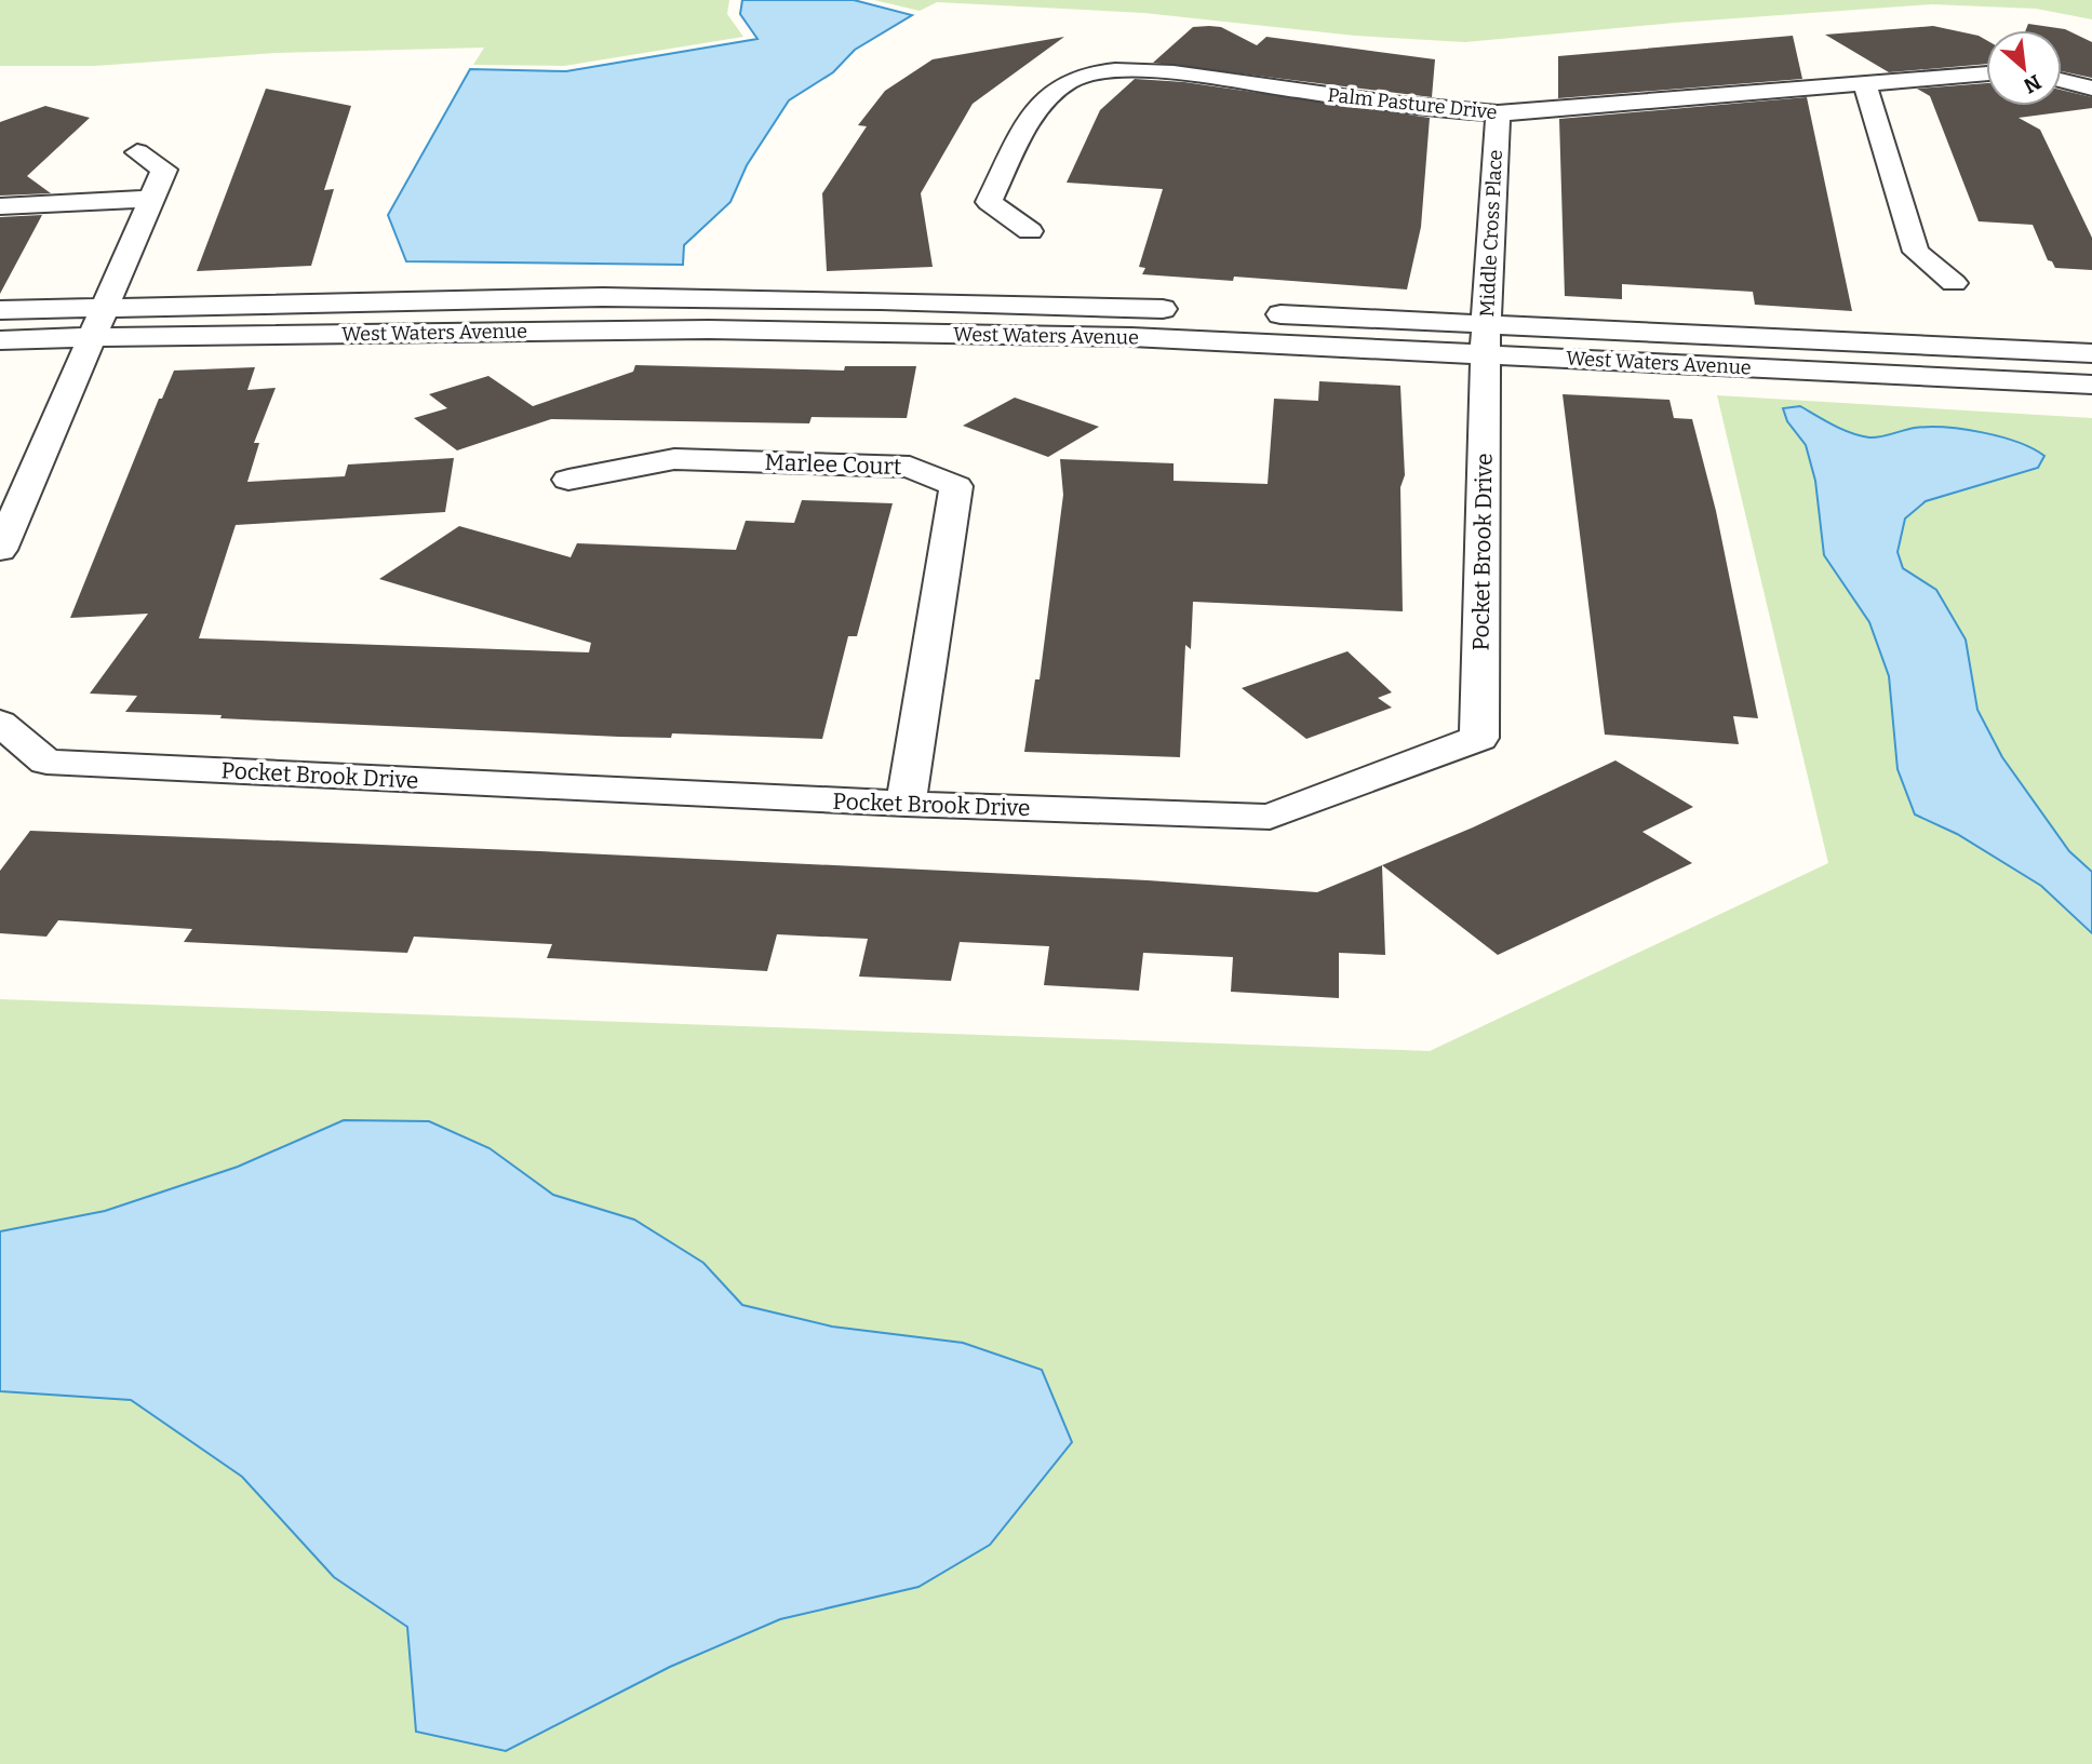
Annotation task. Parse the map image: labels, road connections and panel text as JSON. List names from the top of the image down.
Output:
{
  "streets": {
    "street": [
      "Palm Pasture Drive",
      "Middle Cross Place",
      "West Waters Avenue",
      "Marlee Court",
      "Pocket Brook Drive"
    ]
  },
  "crossings": [
    ["Palm Pasture Drive", "Middle Cross Place"],
    ["Middle Cross Place", "West Waters Avenue"],
    ["Middle Cross Place", "Pocket Brook Drive"],
    ["West Waters Avenue", "Pocket Brook Drive"],
    ["Marlee Court", "Pocket Brook Drive"]
  ],
  "north": "bottom right"
}
